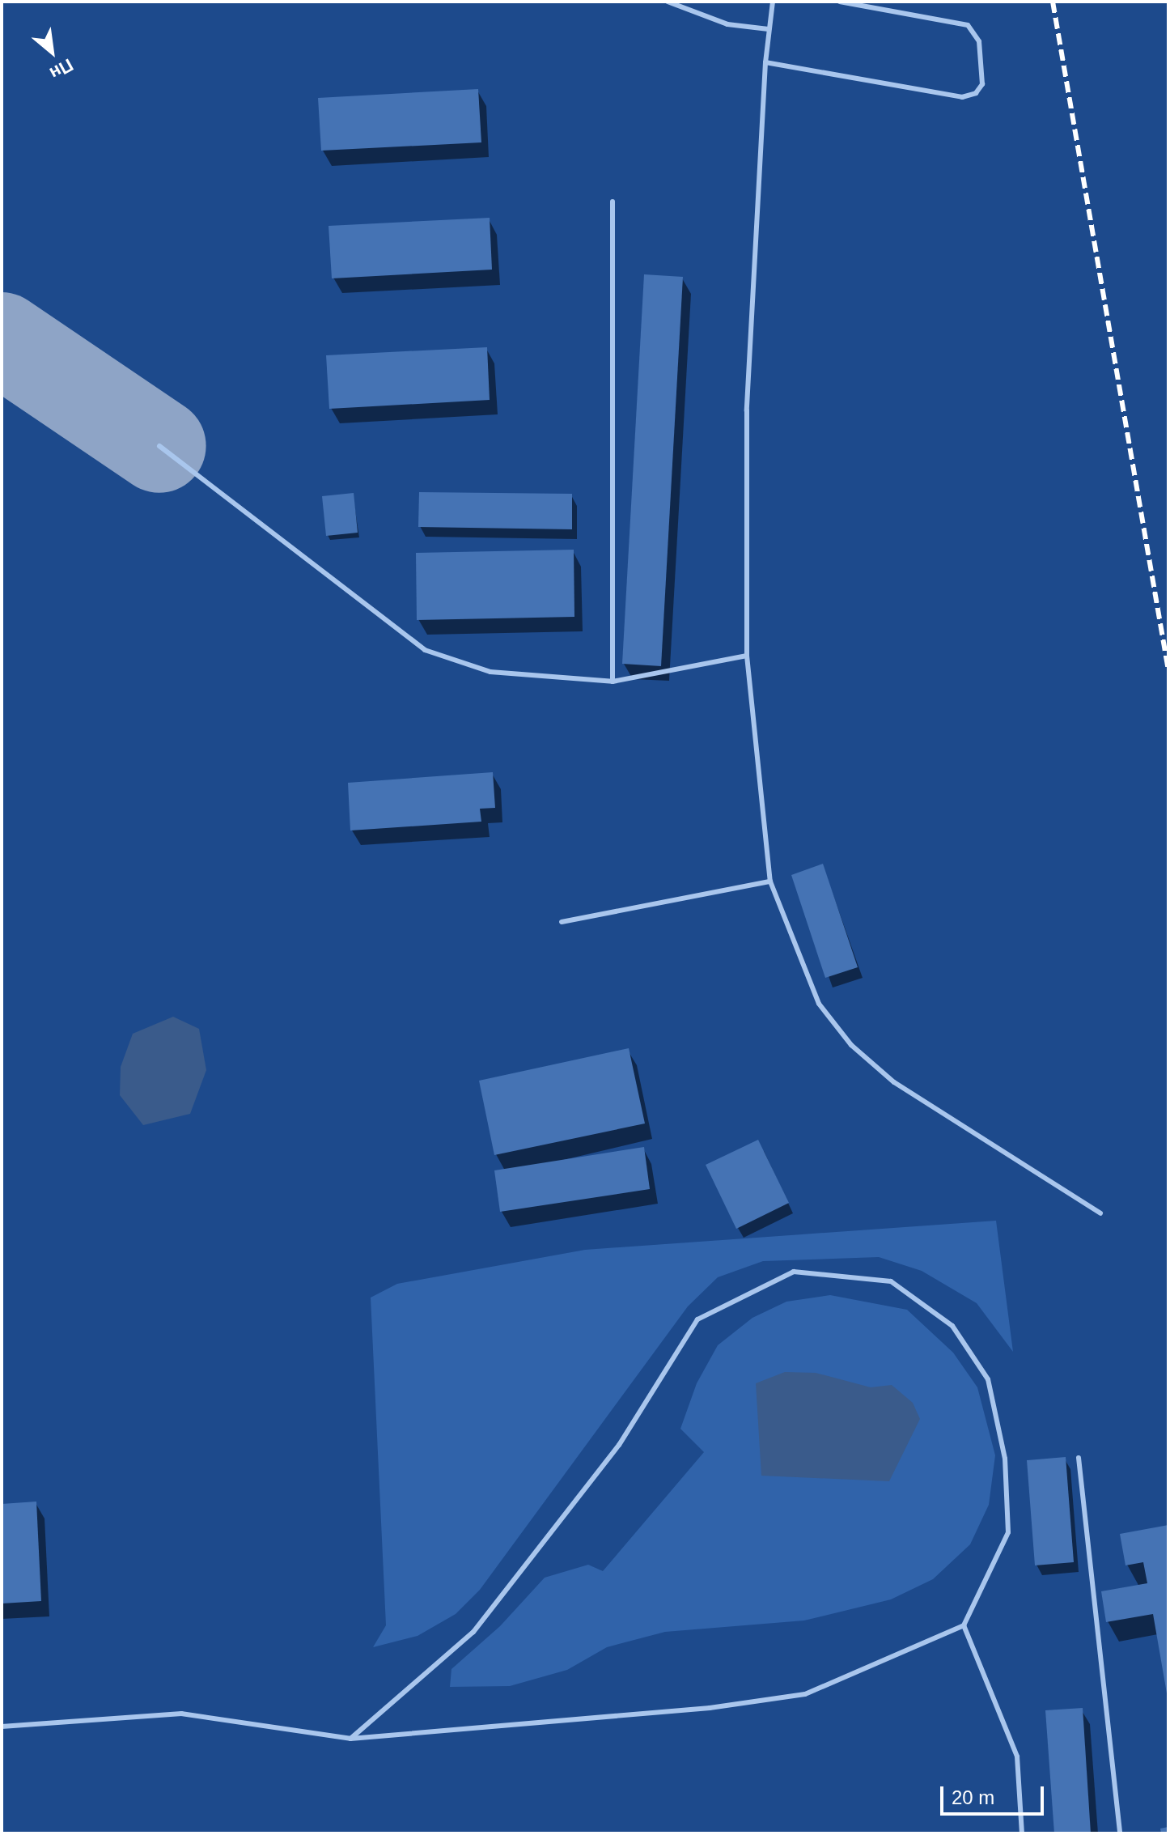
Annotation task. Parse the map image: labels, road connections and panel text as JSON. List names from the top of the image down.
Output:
{
  "scale_bar": "20 m",
  "north": "bottom right"
}
